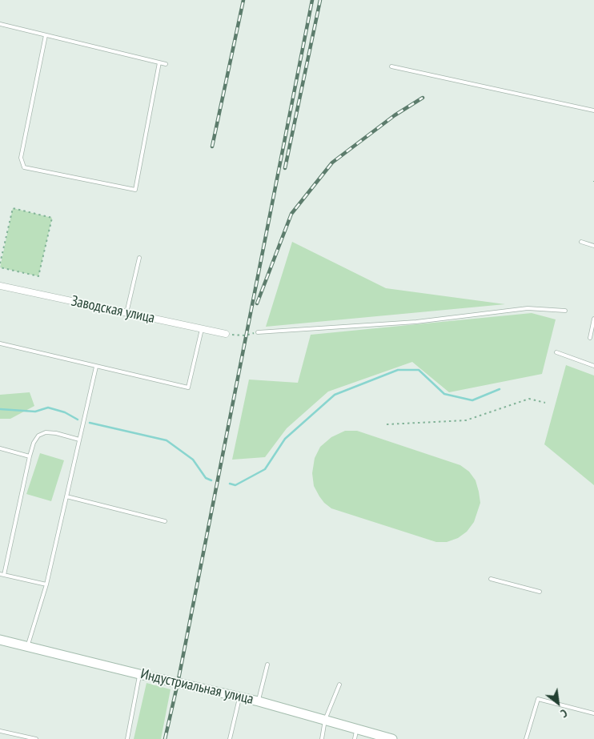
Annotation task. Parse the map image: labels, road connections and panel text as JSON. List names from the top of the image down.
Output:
{
  "streets": {
    "main road": ["Индустриальная улица"],
    "street": ["Заводская улица"]
  },
  "north": "bottom right"
}
